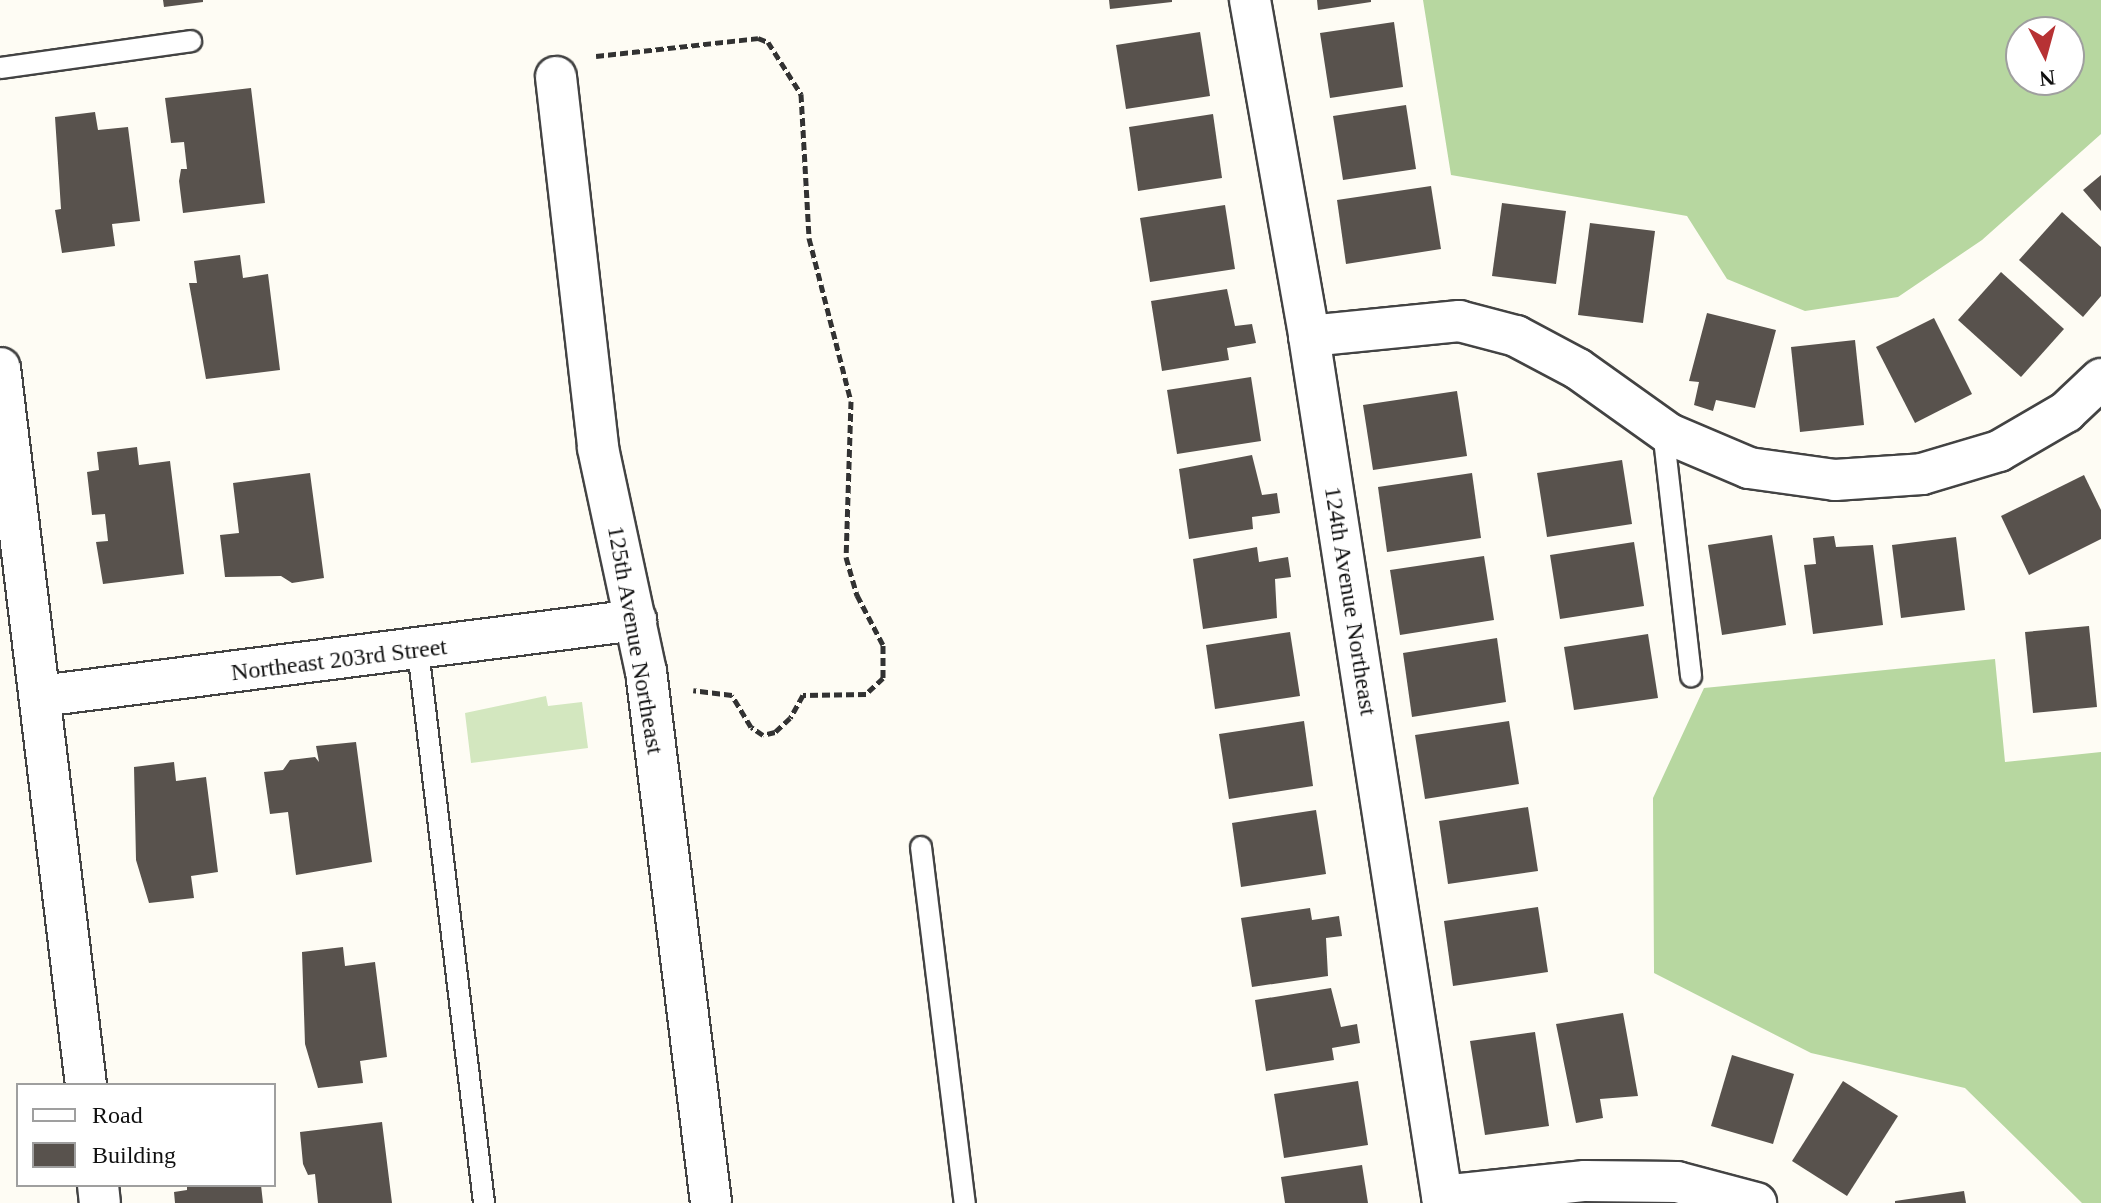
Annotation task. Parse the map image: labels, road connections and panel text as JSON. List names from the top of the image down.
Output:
{
  "streets": {
    "street": ["124th Avenue Northeast", "125th Avenue Northeast", "Northeast 203rd Street"]
  },
  "crossings": [
    ["125th Avenue Northeast", "Northeast 203rd Street"]
  ],
  "legend": ["Road", "Building"],
  "north": "bottom"
}
